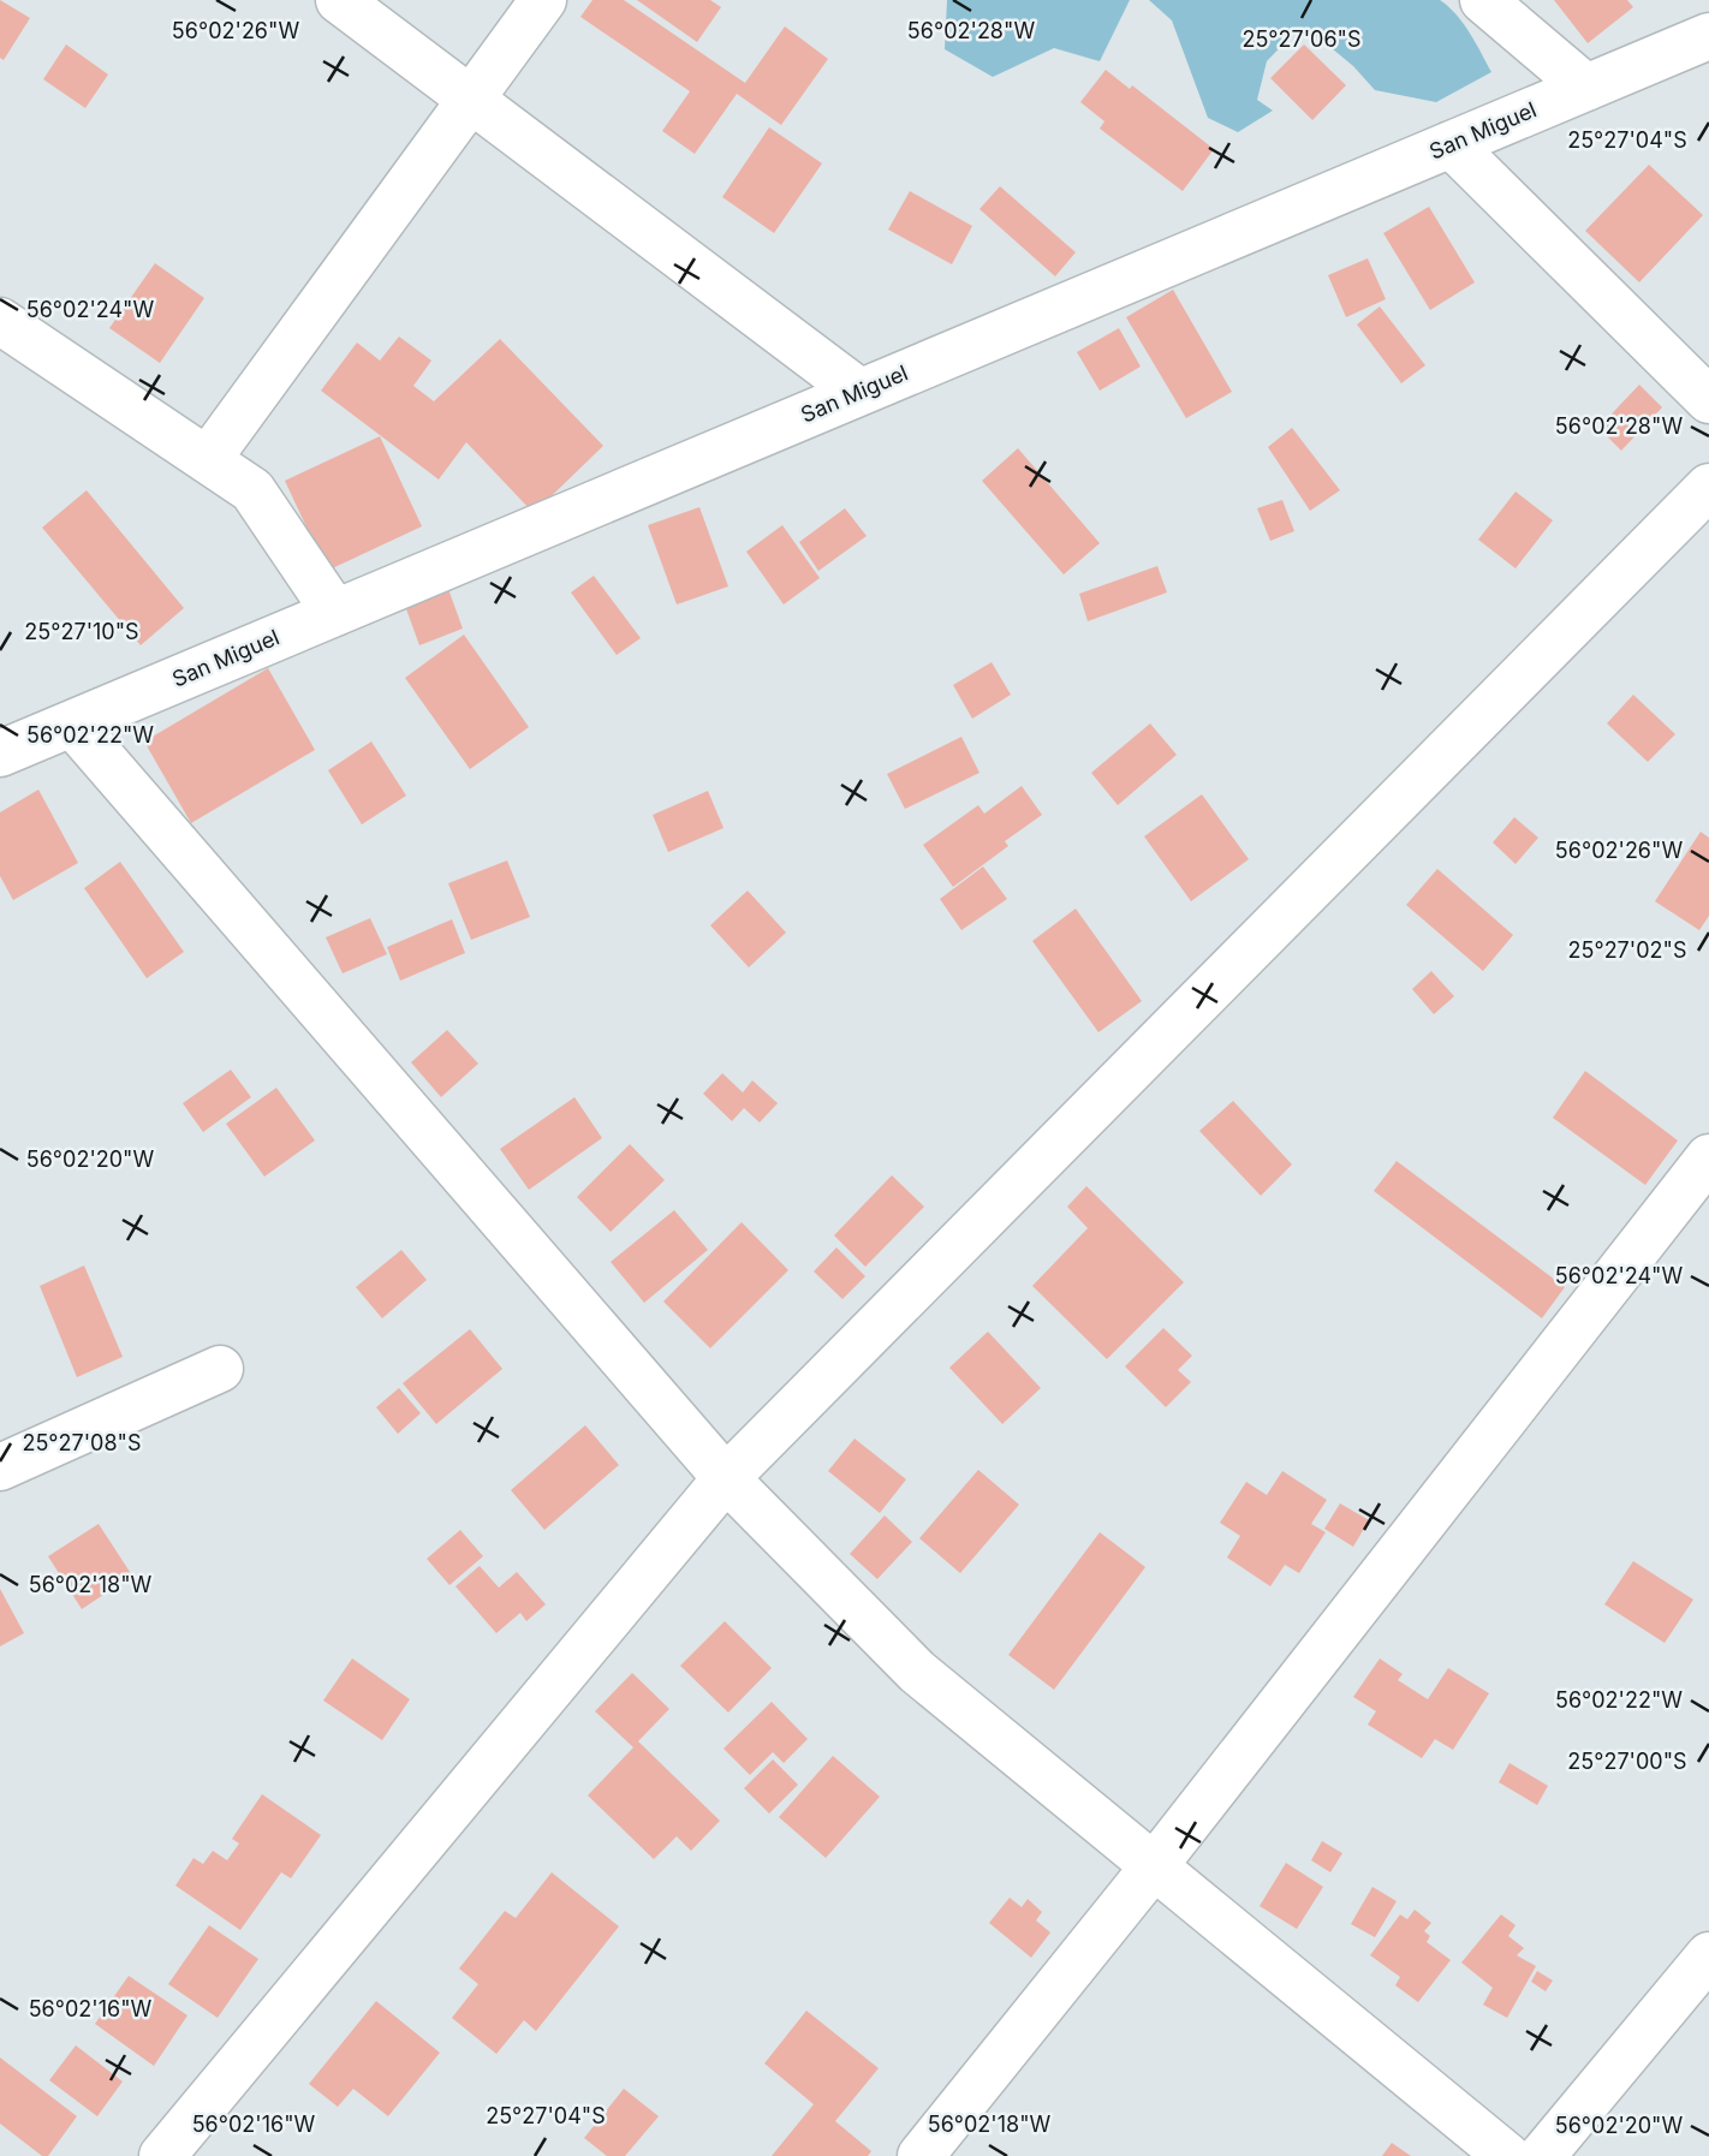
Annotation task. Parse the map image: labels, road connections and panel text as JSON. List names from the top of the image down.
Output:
{
  "streets": {
    "street": ["San Miguel"]
  },
  "coordinates": [
    "56°02'26\"W",
    "56°02'28\"W",
    "25°27'06\"S",
    "25°27'04\"S",
    "56°02'24\"W",
    "25°27'10\"S",
    "56°02'22\"W",
    "25°27'02\"S",
    "56°02'20\"W",
    "25°27'08\"S",
    "56°02'18\"W",
    "25°27'00\"S",
    "56°02'16\"W"
  ]
}
